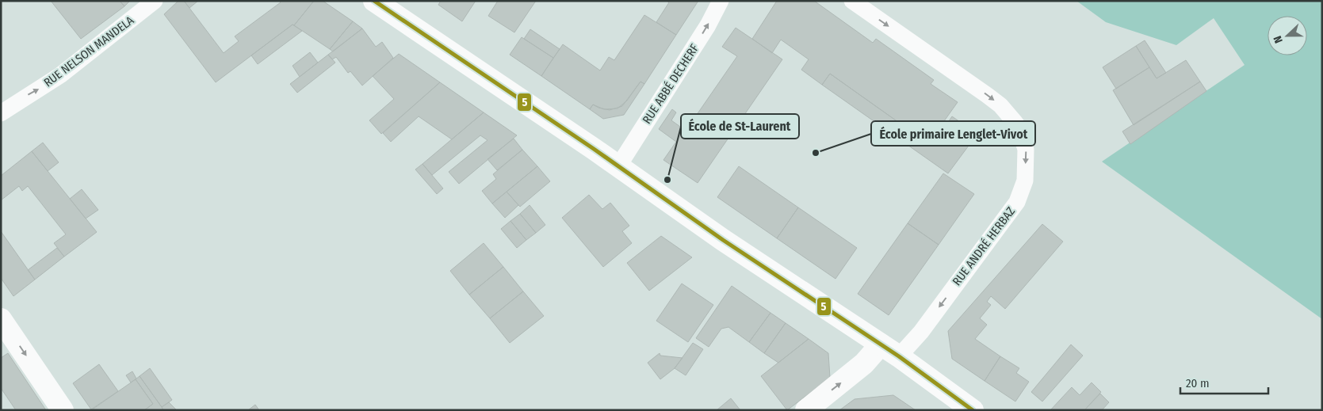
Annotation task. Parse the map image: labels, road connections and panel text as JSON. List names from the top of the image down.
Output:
{
  "streets": {
    "lane": ["RUE NELSON MANDELA", "RUE ABBÉ DECHERF", "RUE ANDRÉ HERBAZ"]
  },
  "one_way": ["RUE NELSON MANDELA", "RUE ABBÉ DECHERF"],
  "places": ["École primaire Lenglet-Vivot", "École de St-Laurent"],
  "lines": ["transit line 5"],
  "scale_bar": "20 m",
  "north": "left"
}
